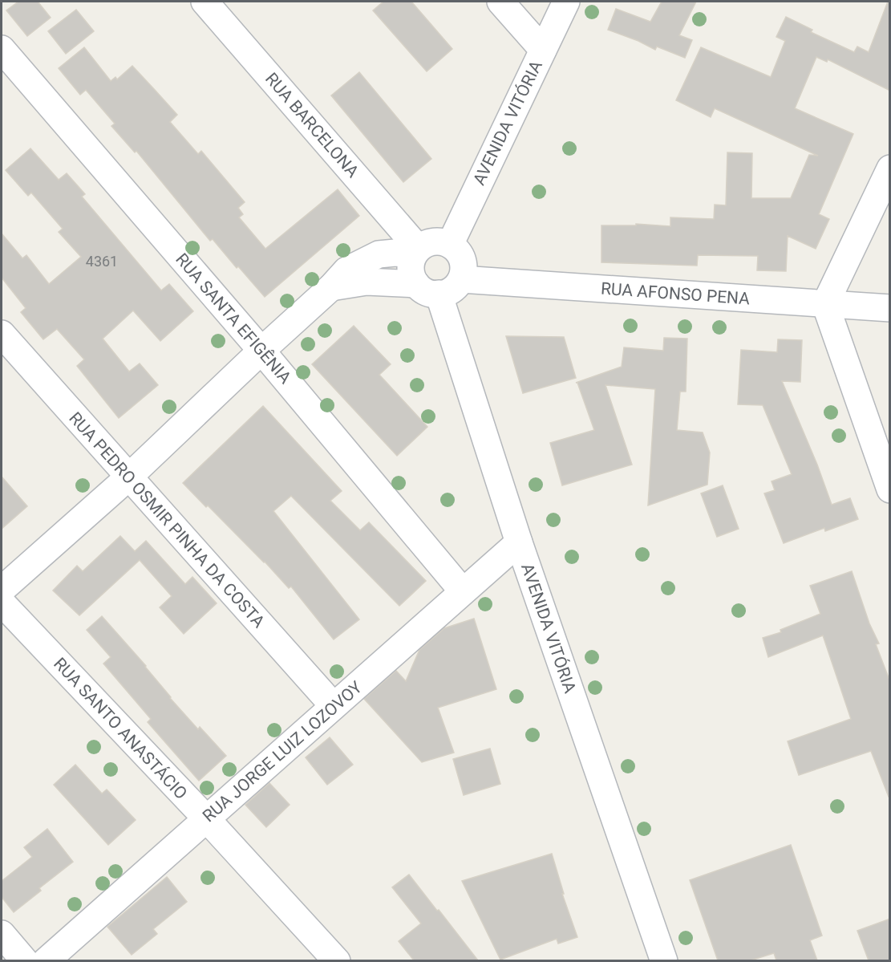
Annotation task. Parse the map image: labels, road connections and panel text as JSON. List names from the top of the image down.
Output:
{
  "streets": {
    "street": [
      "AVENIDA VITÓRIA",
      "RUA BARCELONA",
      "RUA AFONSO PENA",
      "RUA SANTA EFIGÊNIA",
      "RUA PEDRO OSMIR PINHA DA COSTA",
      "RUA SANTO ANASTÁCIO",
      "RUA JORGE LUIZ LOZOVOY"
    ]
  },
  "crossings": [
    ["AVENIDA VITÓRIA", "RUA BARCELONA"],
    ["AVENIDA VITÓRIA", "RUA AFONSO PENA"],
    ["AVENIDA VITÓRIA", "RUA JORGE LUIZ LOZOVOY"],
    ["RUA BARCELONA", "RUA AFONSO PENA"],
    ["RUA SANTA EFIGÊNIA", "RUA JORGE LUIZ LOZOVOY"],
    ["RUA PEDRO OSMIR PINHA DA COSTA", "RUA JORGE LUIZ LOZOVOY"],
    ["RUA SANTO ANASTÁCIO", "RUA JORGE LUIZ LOZOVOY"]
  ],
  "house_numbers": ["4361"]
}
